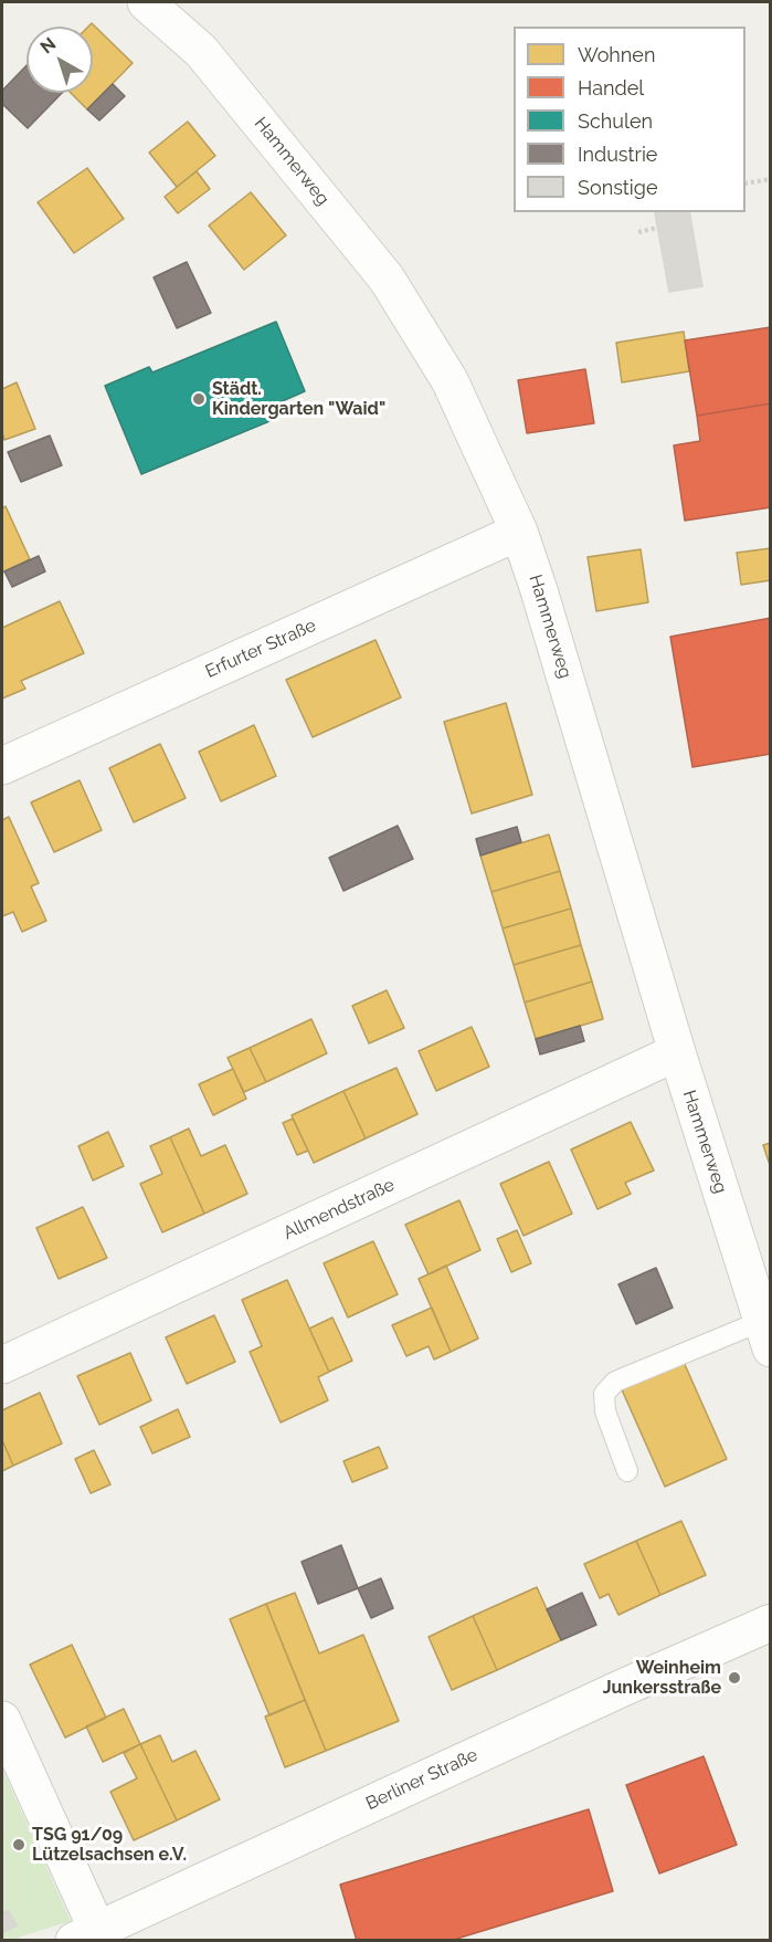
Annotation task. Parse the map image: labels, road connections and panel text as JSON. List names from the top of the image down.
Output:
{
  "streets": {
    "street": [
      "Hammerweg",
      "Erfurter Straße",
      "Allmendstraße",
      "Berliner Straße"
    ]
  },
  "crossings": [
    ["Hammerweg", "Erfurter Straße"],
    ["Hammerweg", "Allmendstraße"]
  ],
  "places": ["Städt. Kindergarten \"Waid\"", "Weinheim Junkersstraße", "TSG 91/09 Lützelsachsen e.V."],
  "legend": [
    "Wohnen",
    "Handel",
    "Schulen",
    "Industrie",
    "Sonstige"
  ],
  "north": "top left"
}
